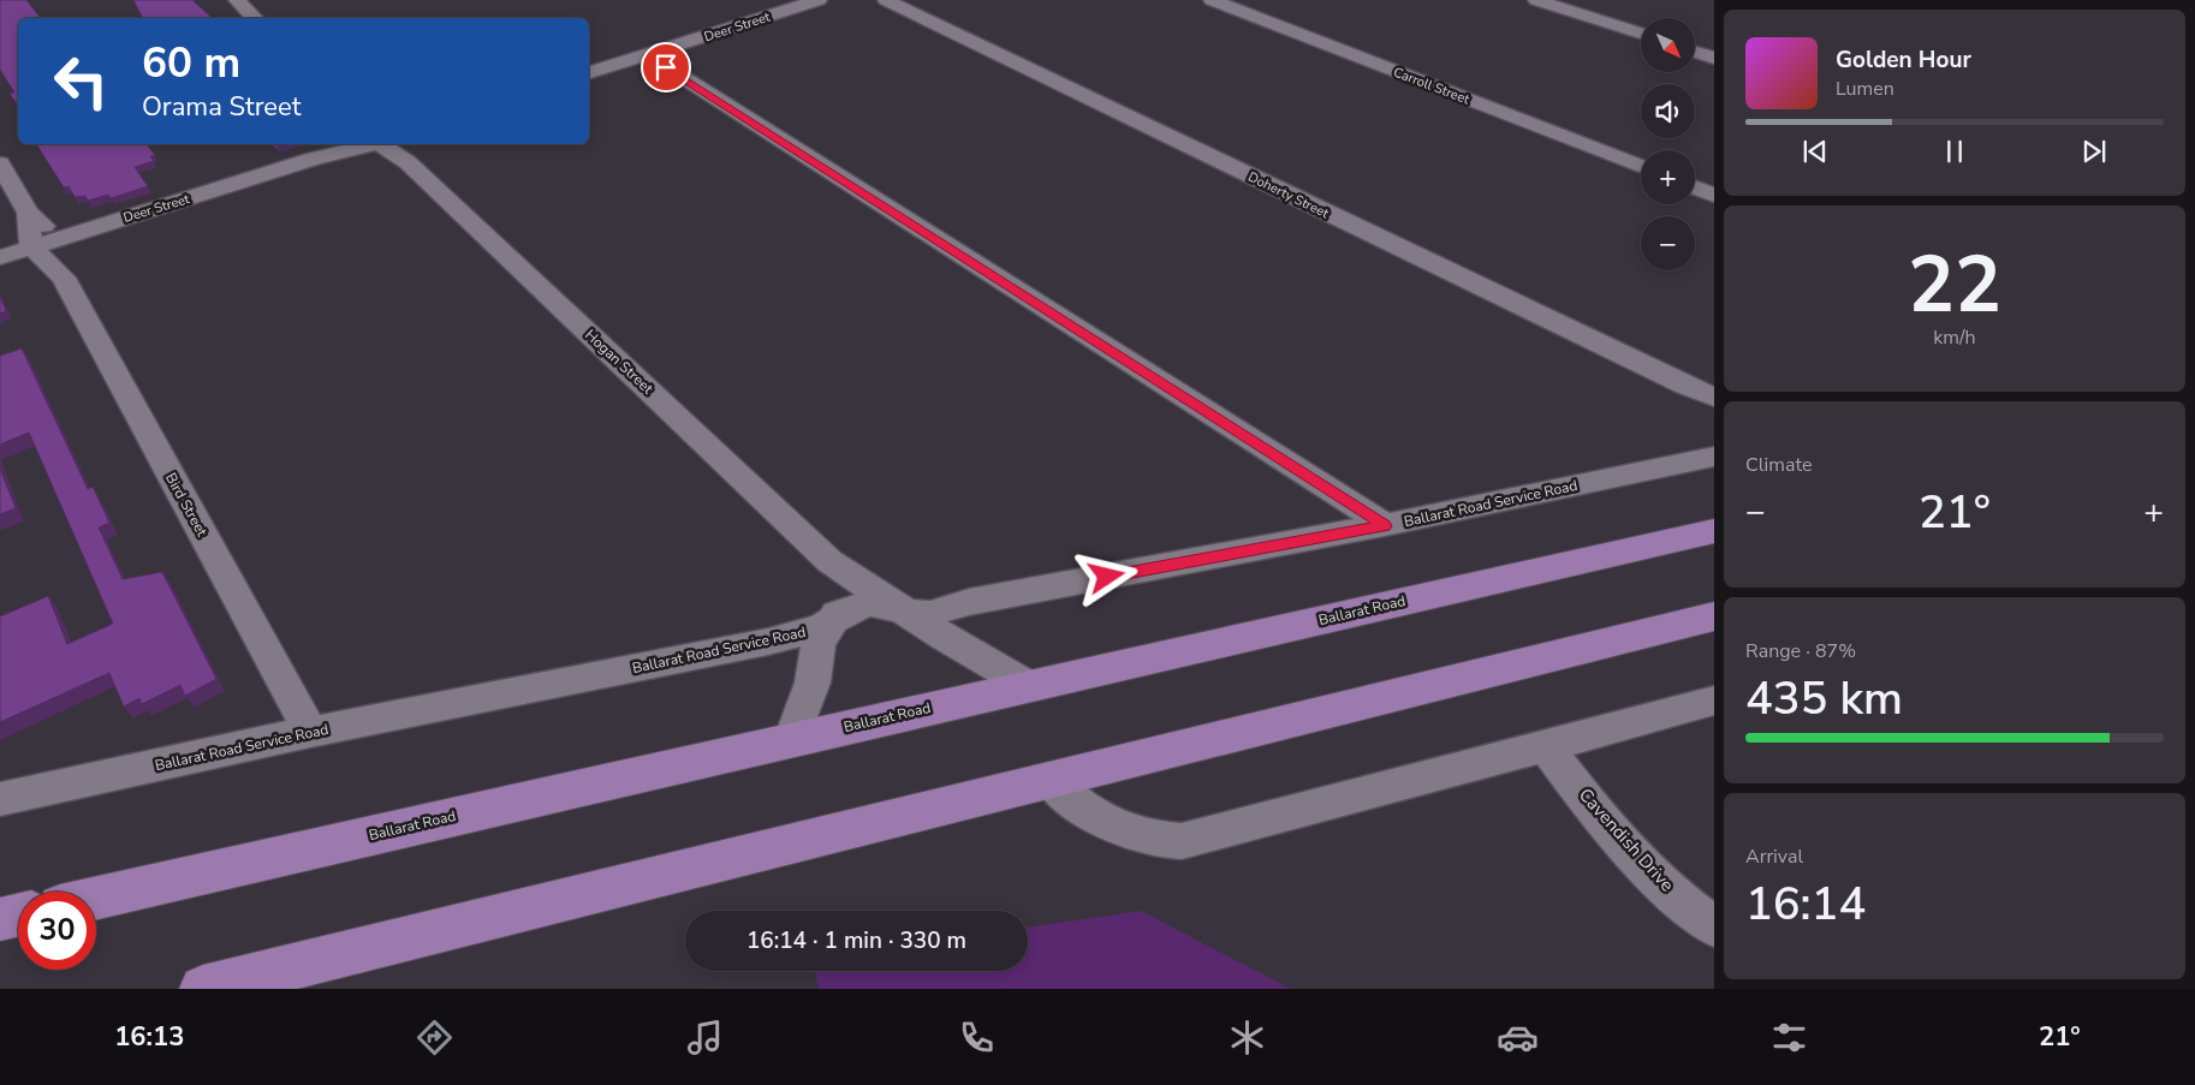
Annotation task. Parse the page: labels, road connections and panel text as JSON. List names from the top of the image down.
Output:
{
  "streets": {
    "highway": ["Ballarat Road"],
    "street": [
      "Deer Street",
      "Carroll Street",
      "Doherty Street",
      "Hogan Street",
      "Ballarat Road Service Road",
      "Bird Street",
      "Cavendish Drive"
    ]
  },
  "crossings": [
    ["Deer Street", "Hogan Street"],
    ["Deer Street", "Bird Street"],
    ["Hogan Street", "Ballarat Road Service Road"],
    ["Hogan Street", "Ballarat Road"],
    ["Ballarat Road Service Road", "Bird Street"]
  ],
  "north": "bottom right",
  "page": {
    "map_buttons": ["+", "−"],
    "turn": ["60 m", "Orama Street"],
    "song": ["Golden Hour", "Lumen"],
    "tile": [
      ["22", "km/h"],
      "Climate",
      ["Range · 87%", "435 km"],
      ["Arrival", "16:14"]
    ],
    "heat": ["−", "21°", "+"],
    "limit": "30",
    "trip": "16:14 · 1 min · 330 m",
    "tabs": ["16:13", "21°"]
  }
}
